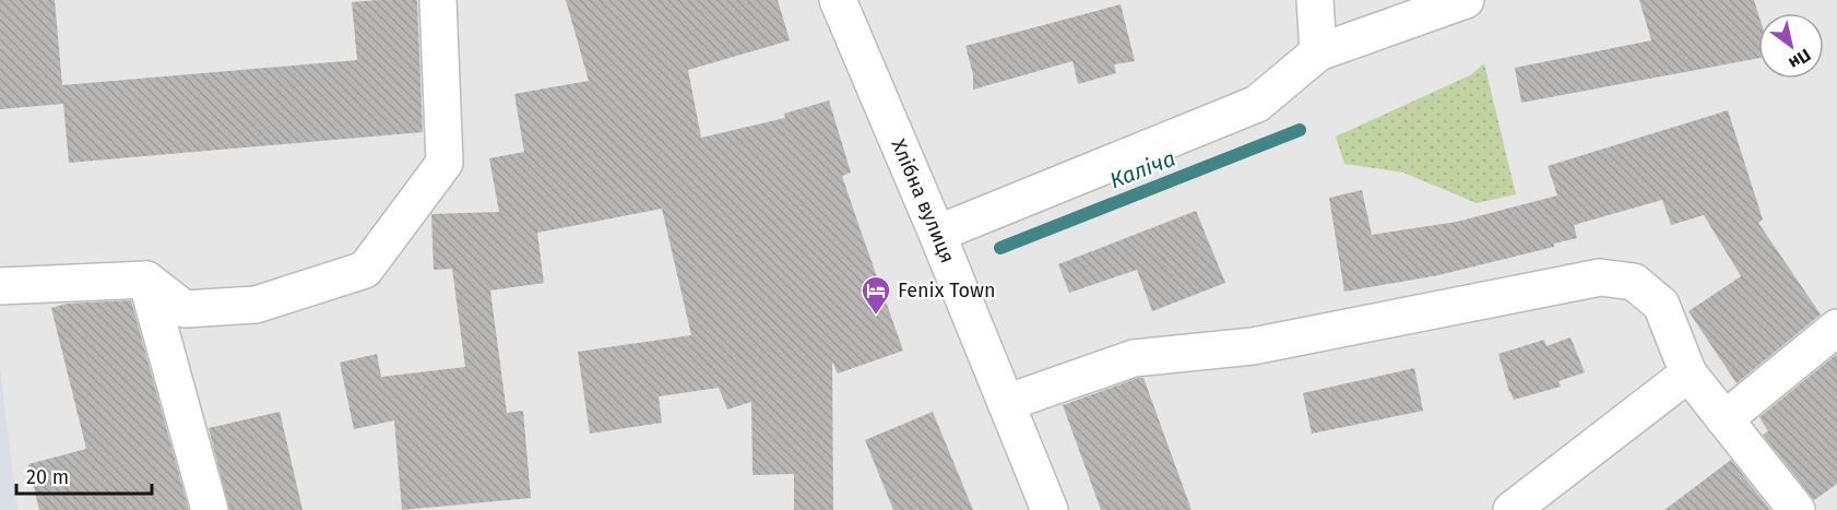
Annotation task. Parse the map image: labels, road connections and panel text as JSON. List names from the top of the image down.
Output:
{
  "streets": {
    "street": ["Хлібна вулиця"]
  },
  "water": ["Каліча"],
  "places": {
    "hotel": ["Fenix Town"]
  },
  "scale_bar": "20 m",
  "north": "bottom right"
}
